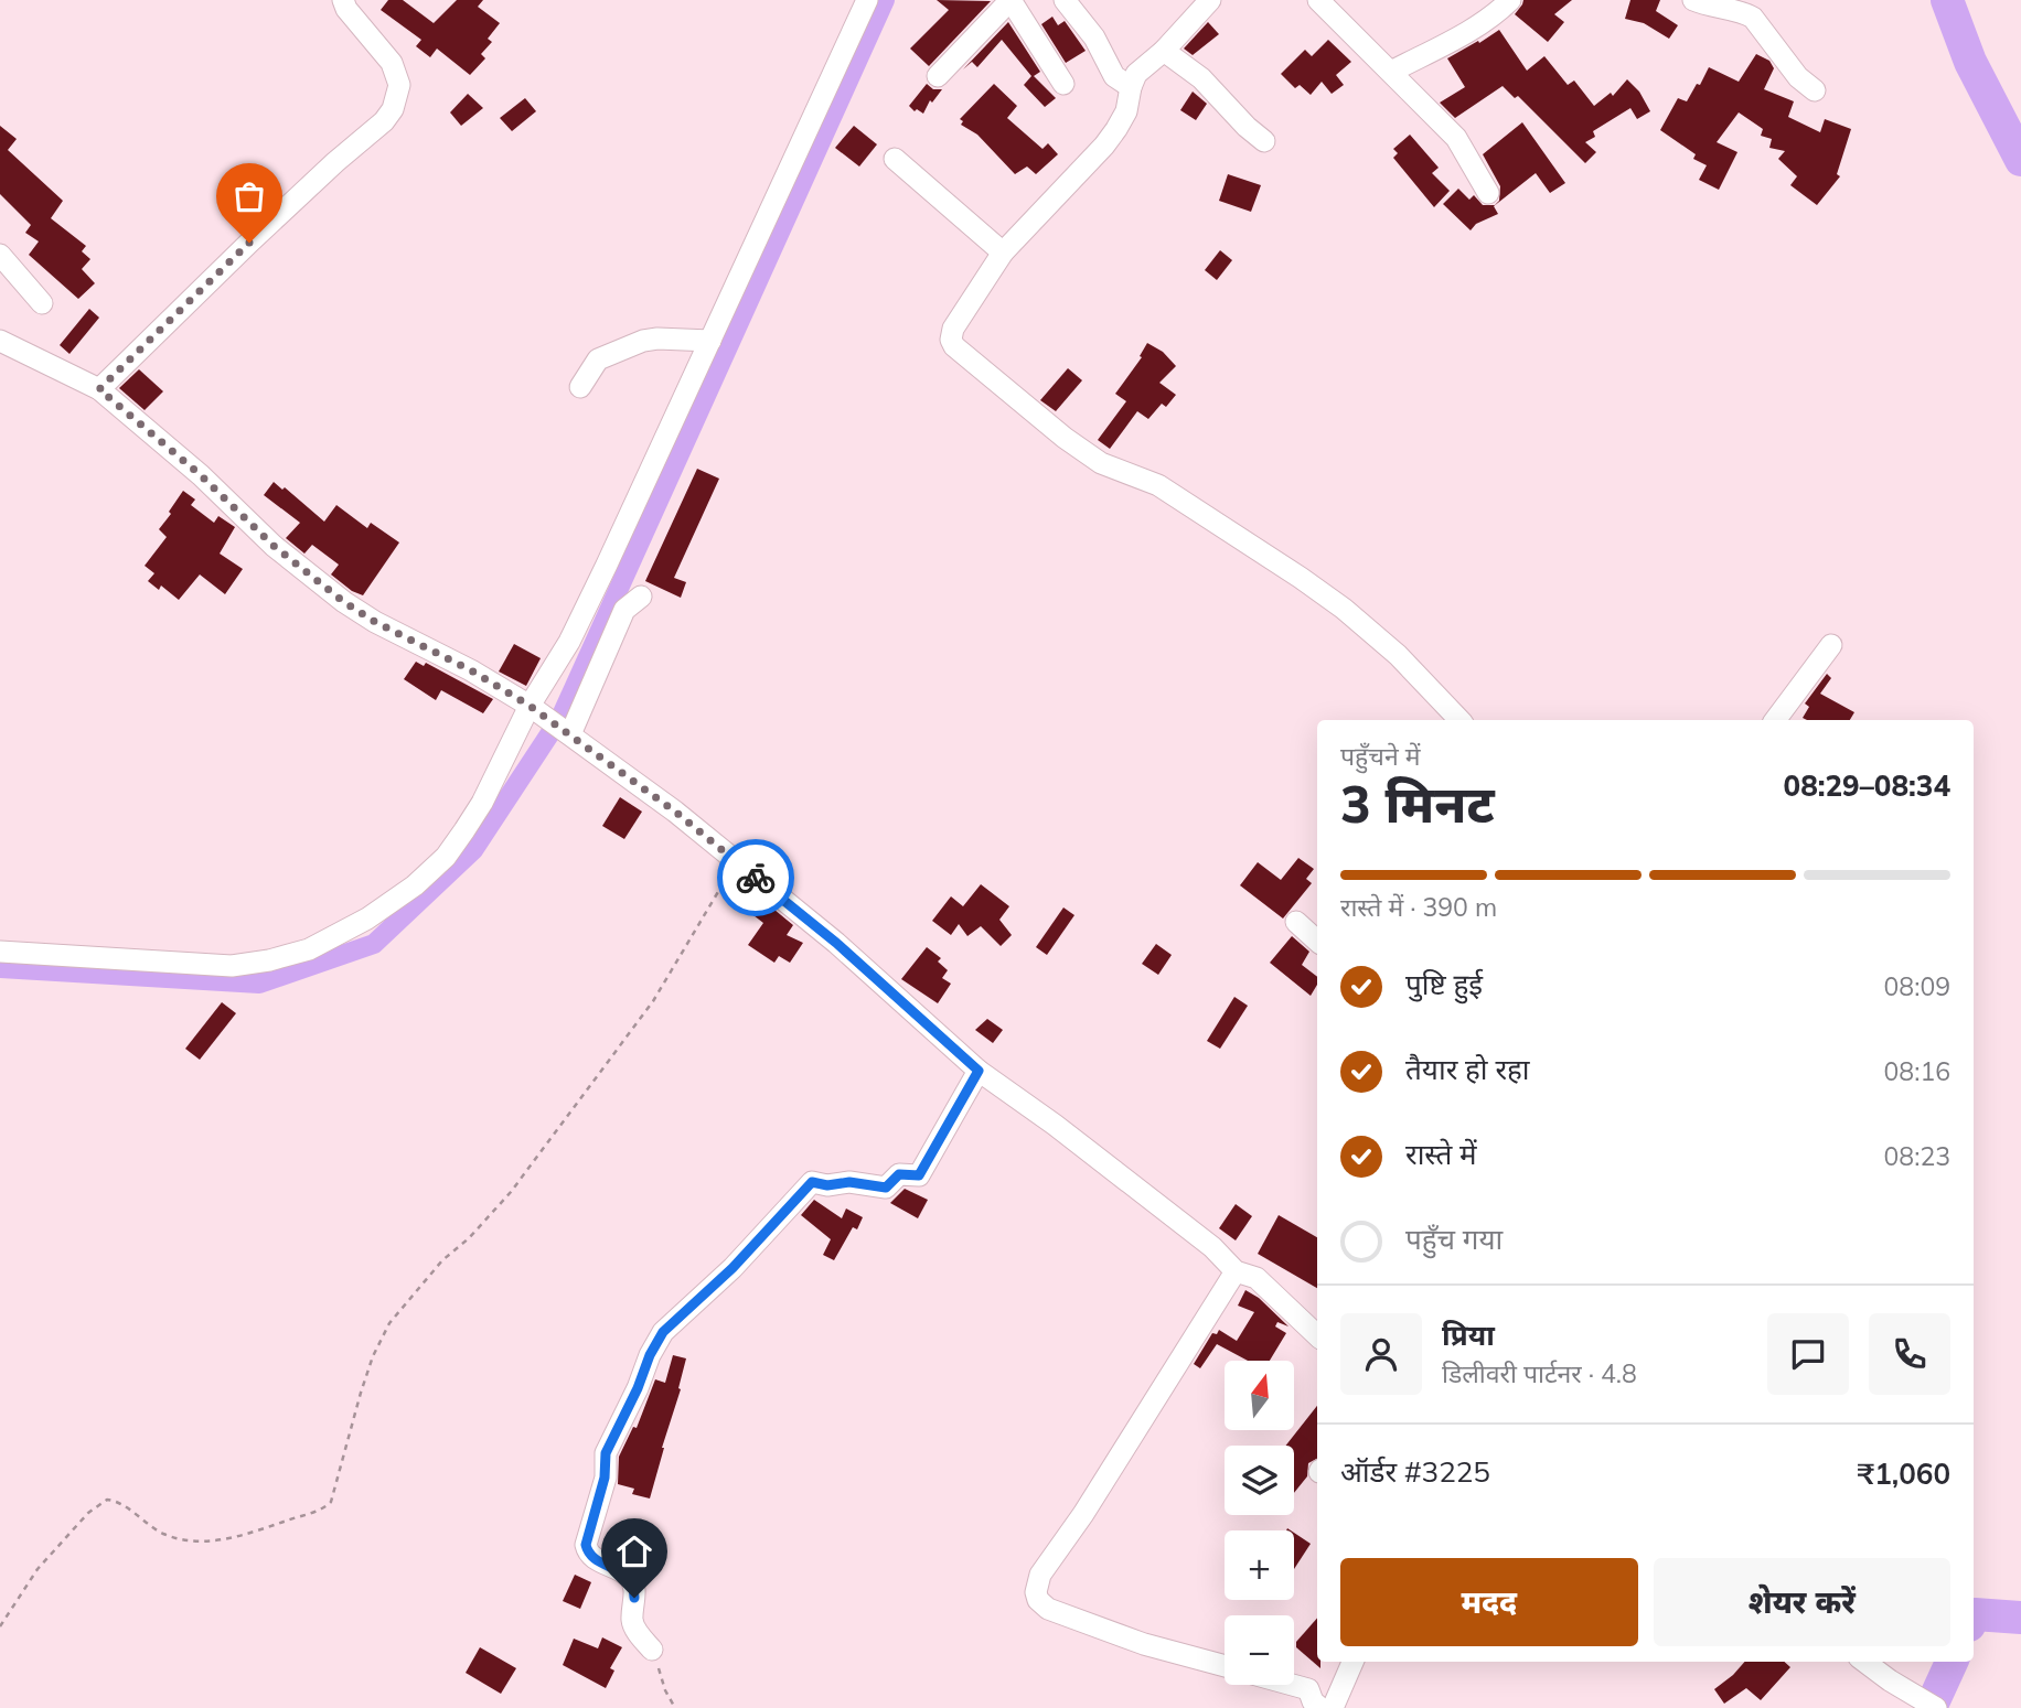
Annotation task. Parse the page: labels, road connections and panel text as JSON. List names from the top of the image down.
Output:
{
  "north": "top",
  "page": {
    "heading": ["3 मिनट", "पहुँचने में", "08:29–08:34"],
    "panel": [
      "प्रिया",
      "डिलीवरी पार्टनर · 4.8",
      "ऑर्डर #3225",
      "₹1,060"
    ],
    "bar": "रास्ते में · 390 m",
    "list": [
      ["पुष्टि हुई", "08:09"],
      ["तैयार हो रहा", "08:16"],
      ["रास्ते में", "08:23"],
      "पहुँच गया"
    ],
    "map_buttons": ["+", "−"],
    "buttons": ["मदद", "शेयर करें"]
  }
}
